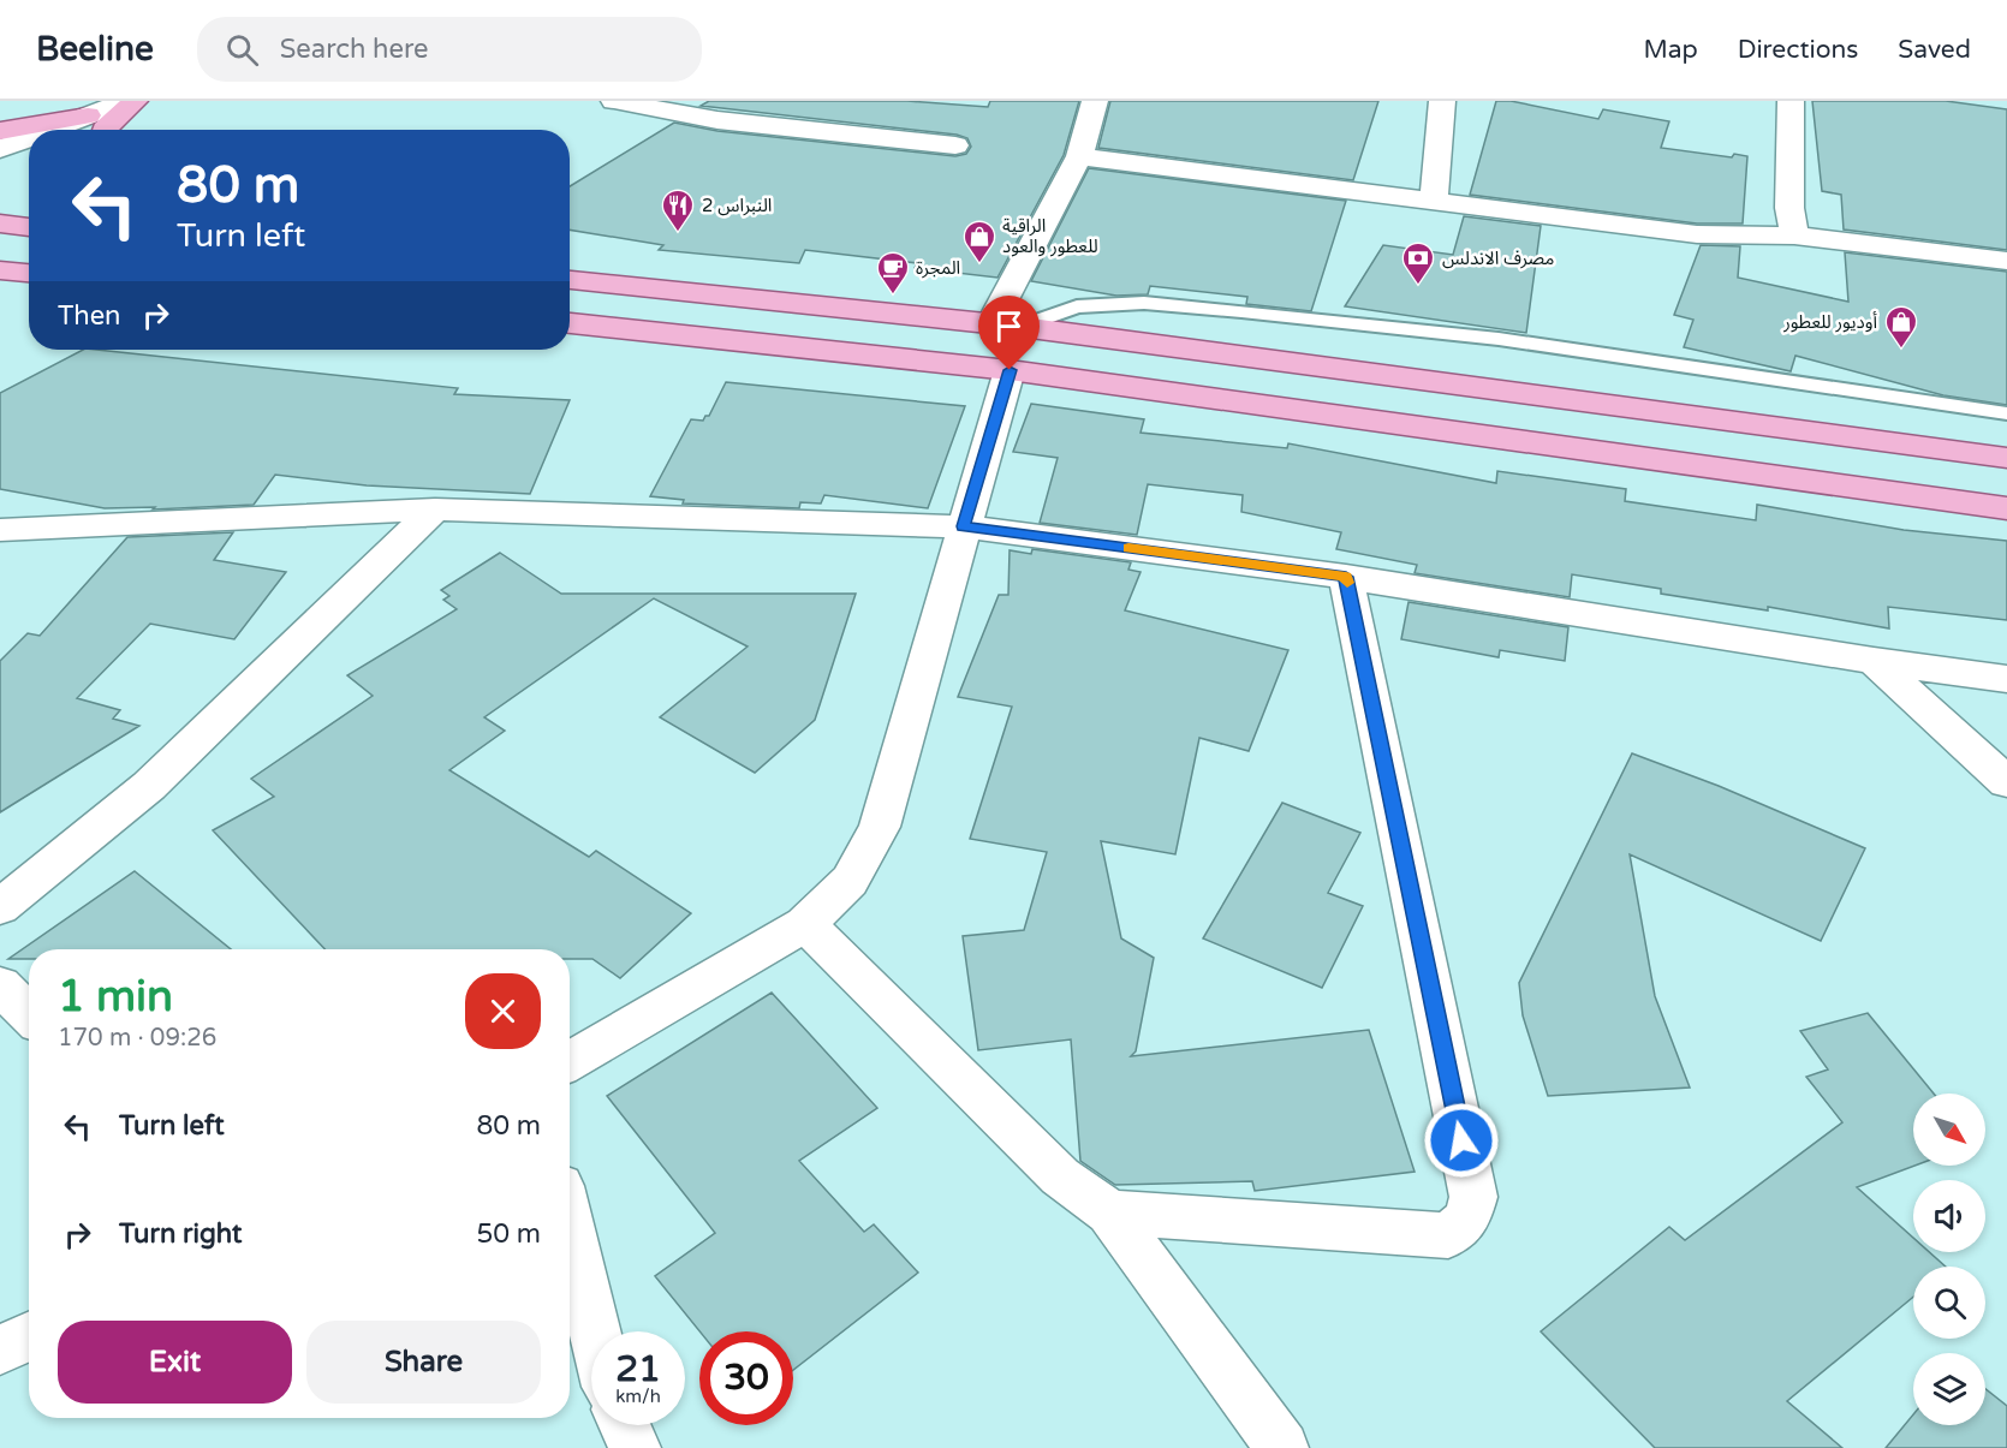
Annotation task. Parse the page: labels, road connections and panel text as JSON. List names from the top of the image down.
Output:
{
  "places": {
    "restaurant": ["النبراس 2"],
    "shop": ["الراقية للعطور والعود", "أوديور للعطور"],
    "bank": ["مصرف الاندلس"],
    "cafe": ["المجرة"]
  },
  "north": "bottom right",
  "page": {
    "header": "Beeline",
    "search": "Search here",
    "nav": ["Map", "Directions", "Saved"],
    "turn": ["80 m", "Turn left"],
    "then": "Then",
    "heading": ["1 min", "170 m · 09:26"],
    "list": [
      {
        "name": "Turn left",
        "value": "80 m"
      },
      {
        "name": "Turn right",
        "value": "50 m"
      }
    ],
    "buttons": ["Exit", "Share"],
    "speed": "21 km/h",
    "limit": "30"
  }
}
